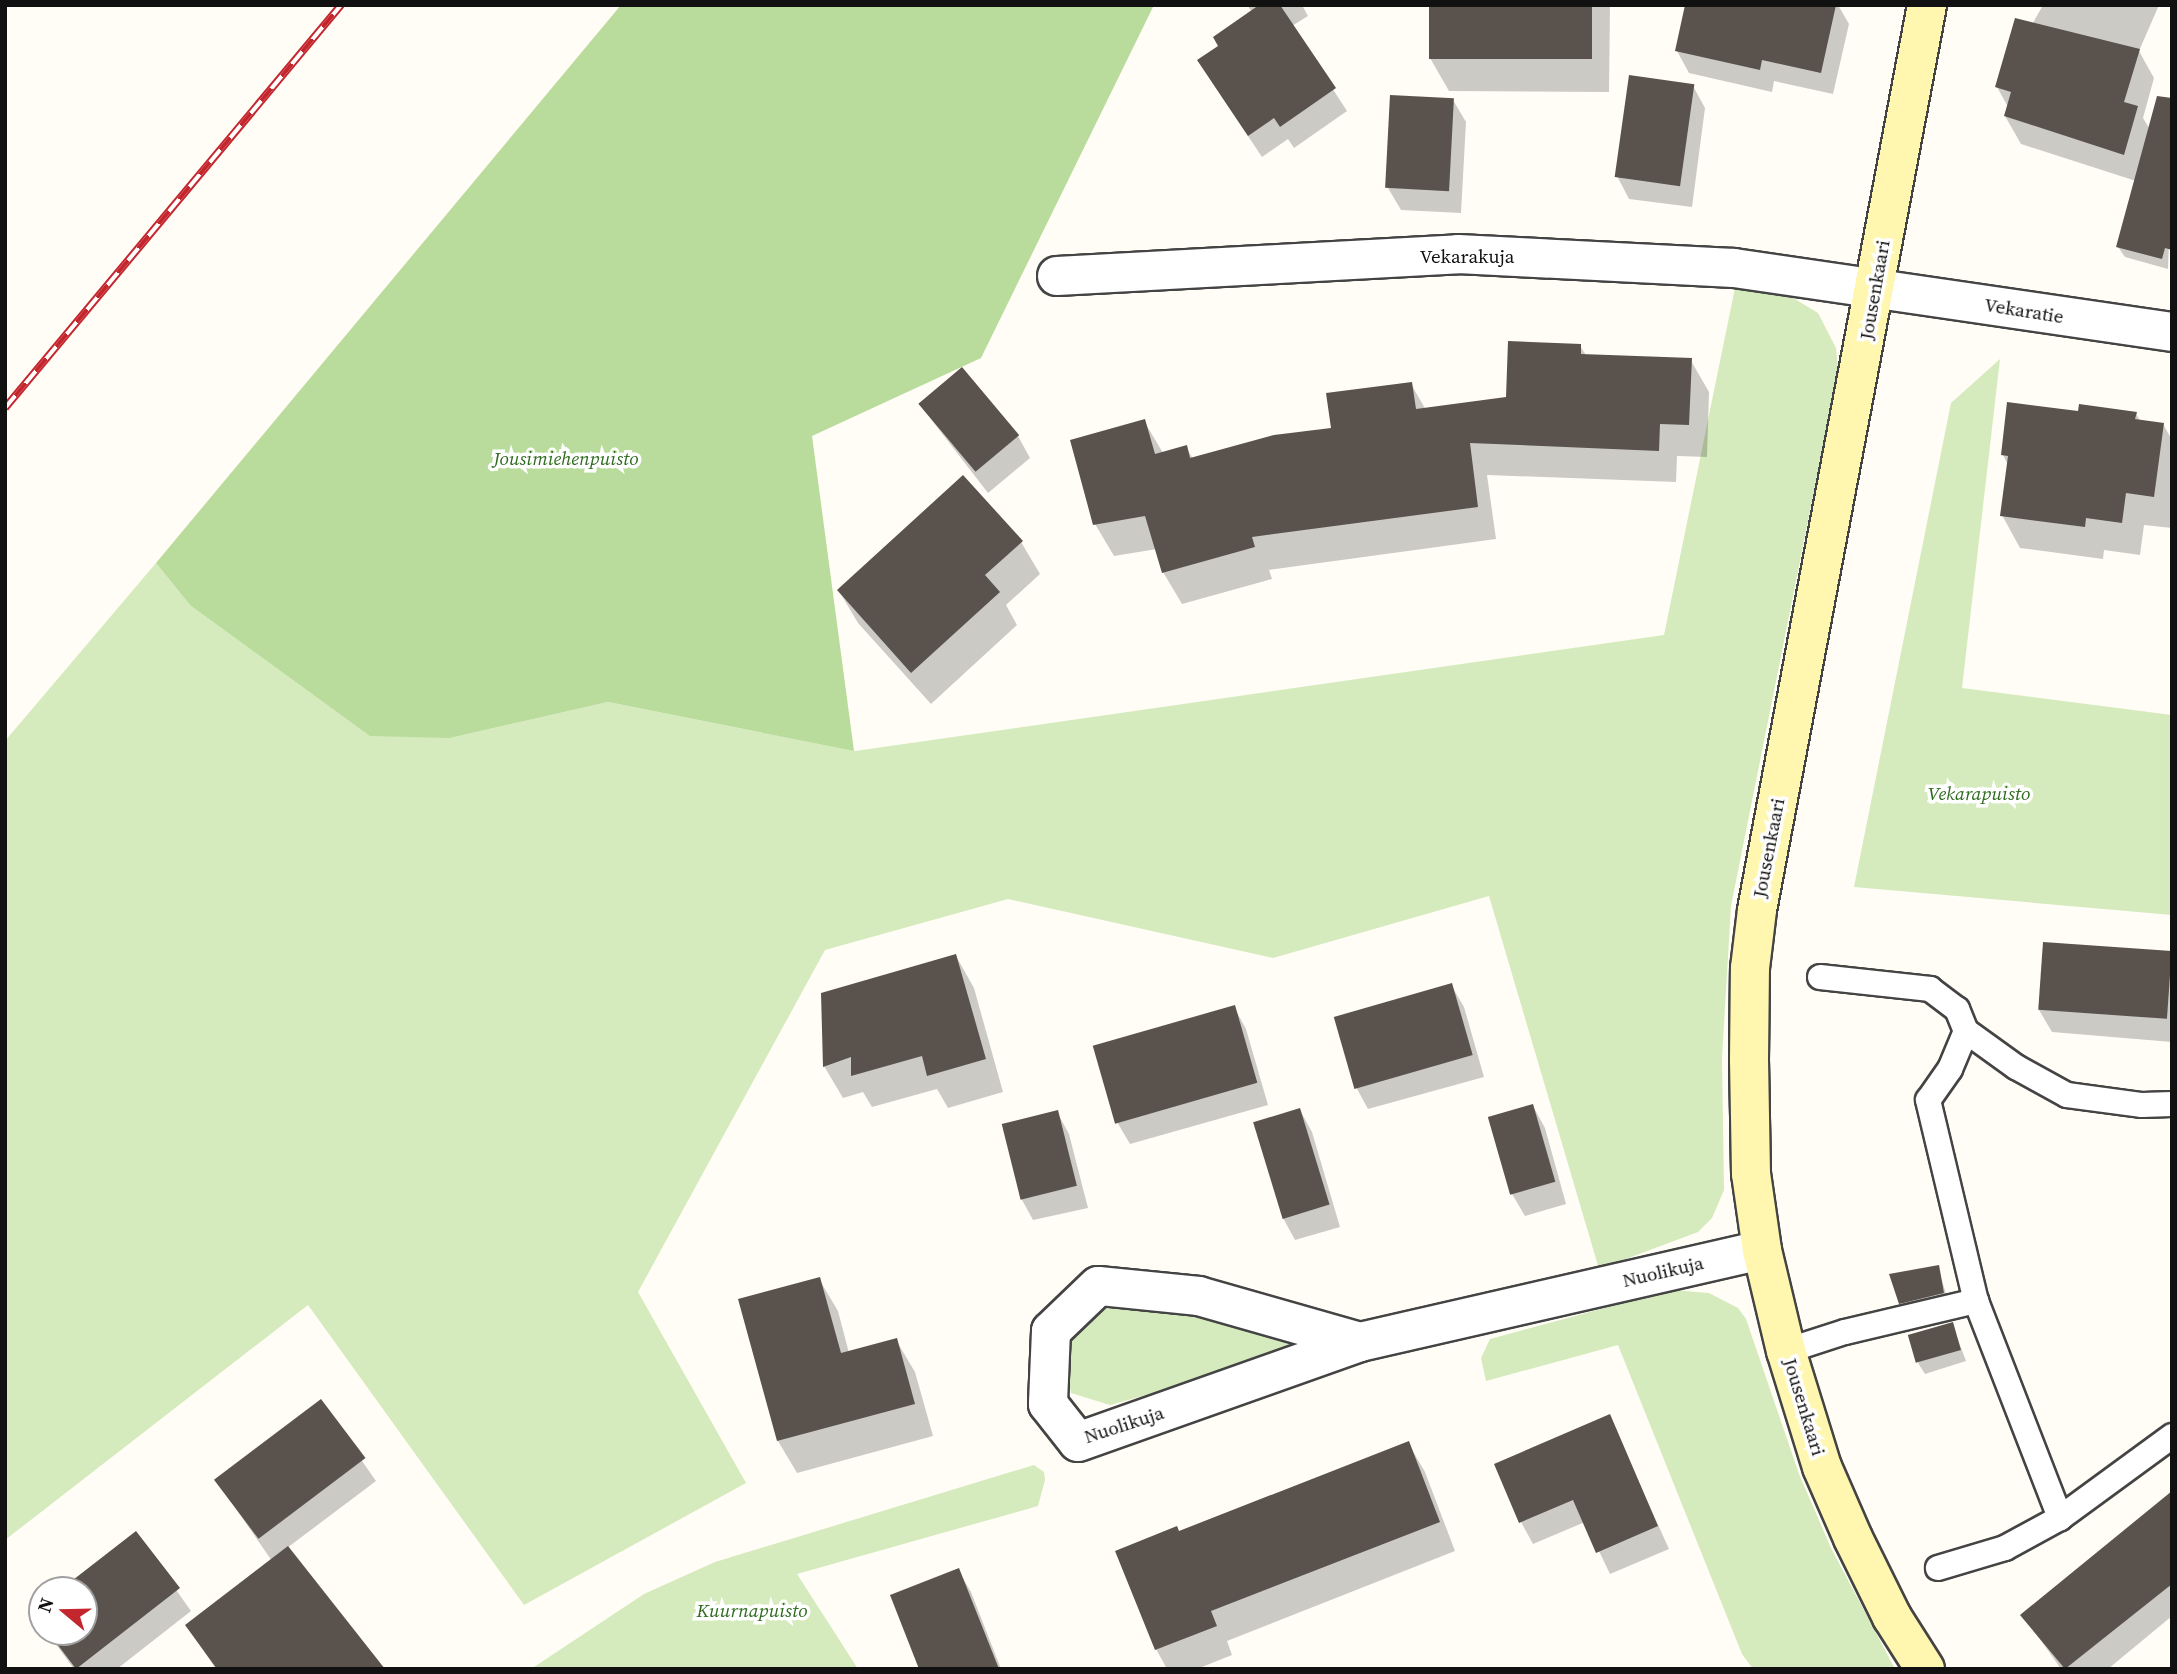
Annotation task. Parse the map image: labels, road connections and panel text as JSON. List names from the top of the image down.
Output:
{
  "streets": {
    "street": [
      "Vekarakuja",
      "Jousenkaari",
      "Vekaratie",
      "Nuolikuja"
    ]
  },
  "crossings": [
    ["Vekarakuja", "Jousenkaari"],
    ["Vekarakuja", "Vekaratie"],
    ["Jousenkaari", "Vekaratie"],
    ["Jousenkaari", "Nuolikuja"]
  ],
  "parks": ["Jousimiehenpuisto", "Vekarapuisto", "Kuurnapuisto"],
  "north": "left"
}
